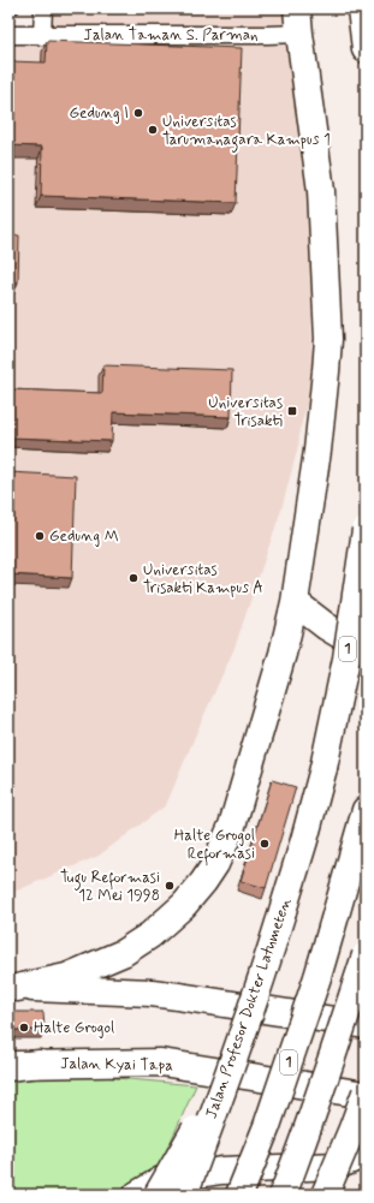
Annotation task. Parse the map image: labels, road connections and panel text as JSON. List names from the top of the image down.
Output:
{
  "streets": {
    "main road": ["1", "Jalan Profesor Dokter Latumeten", "Jalan Kyai Tapa"],
    "street": ["Jalan Taman S. Parman"]
  },
  "places": {
    "other": [
      "Gedung I",
      "Universitas Tarumanagara Kampus 1",
      "Gedung M",
      "Universitas Trisakti Kampus A",
      "Halte Grogol Reformasi",
      "Tugu Reformasi 12 Mei 1998",
      "Halte Grogol"
    ],
    "transit": ["Universitas Trisakti"]
  }
}
